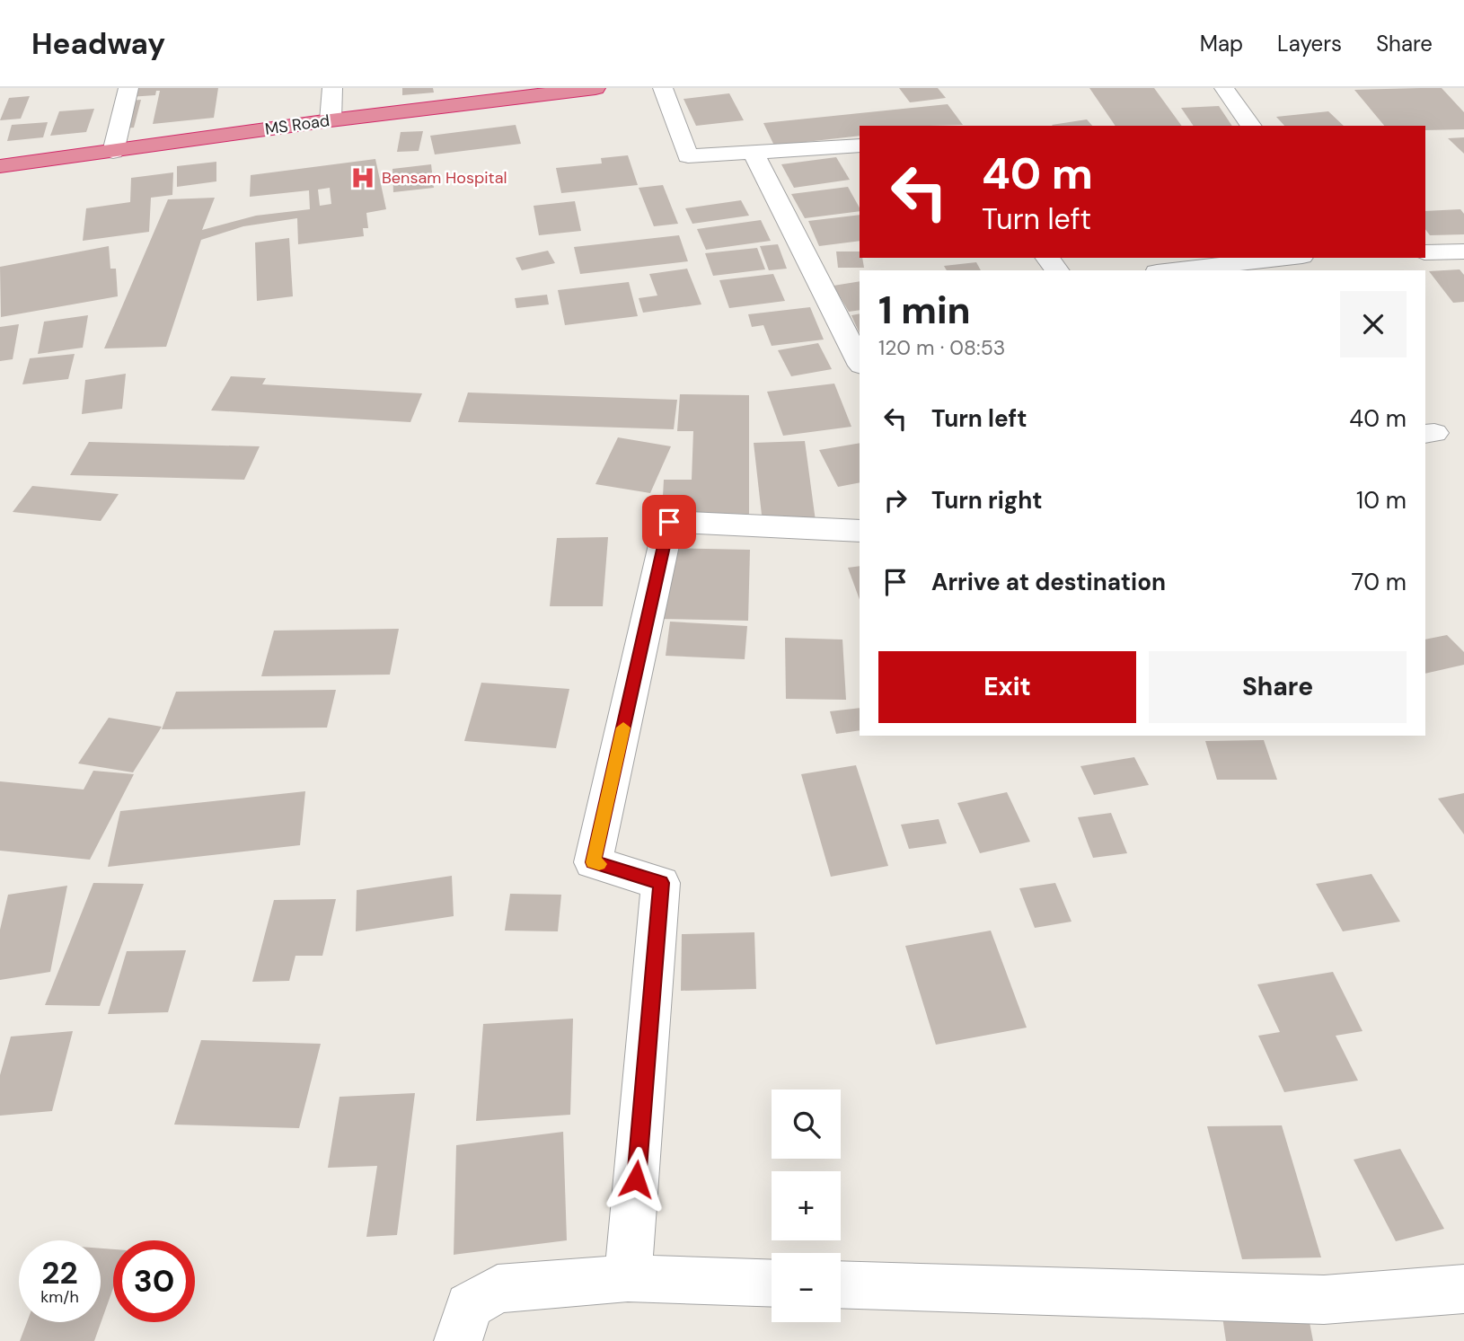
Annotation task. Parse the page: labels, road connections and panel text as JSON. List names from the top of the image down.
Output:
{
  "streets": {
    "highway": ["MS Road"]
  },
  "places": {
    "hospital": ["Bensam Hospital"]
  },
  "page": {
    "header": "Headway",
    "nav": ["Map", "Layers", "Share"],
    "turn": ["40 m", "Turn left"],
    "heading": ["1 min", "120 m · 08:53"],
    "list": [
      {
        "name": "Turn left",
        "value": "40 m"
      },
      {
        "name": "Turn right",
        "value": "10 m"
      },
      {
        "name": "Arrive at destination",
        "value": "70 m"
      }
    ],
    "buttons": ["Exit", "Share"],
    "map_buttons": ["+", "−"],
    "speed": "22 km/h",
    "limit": "30"
  }
}
